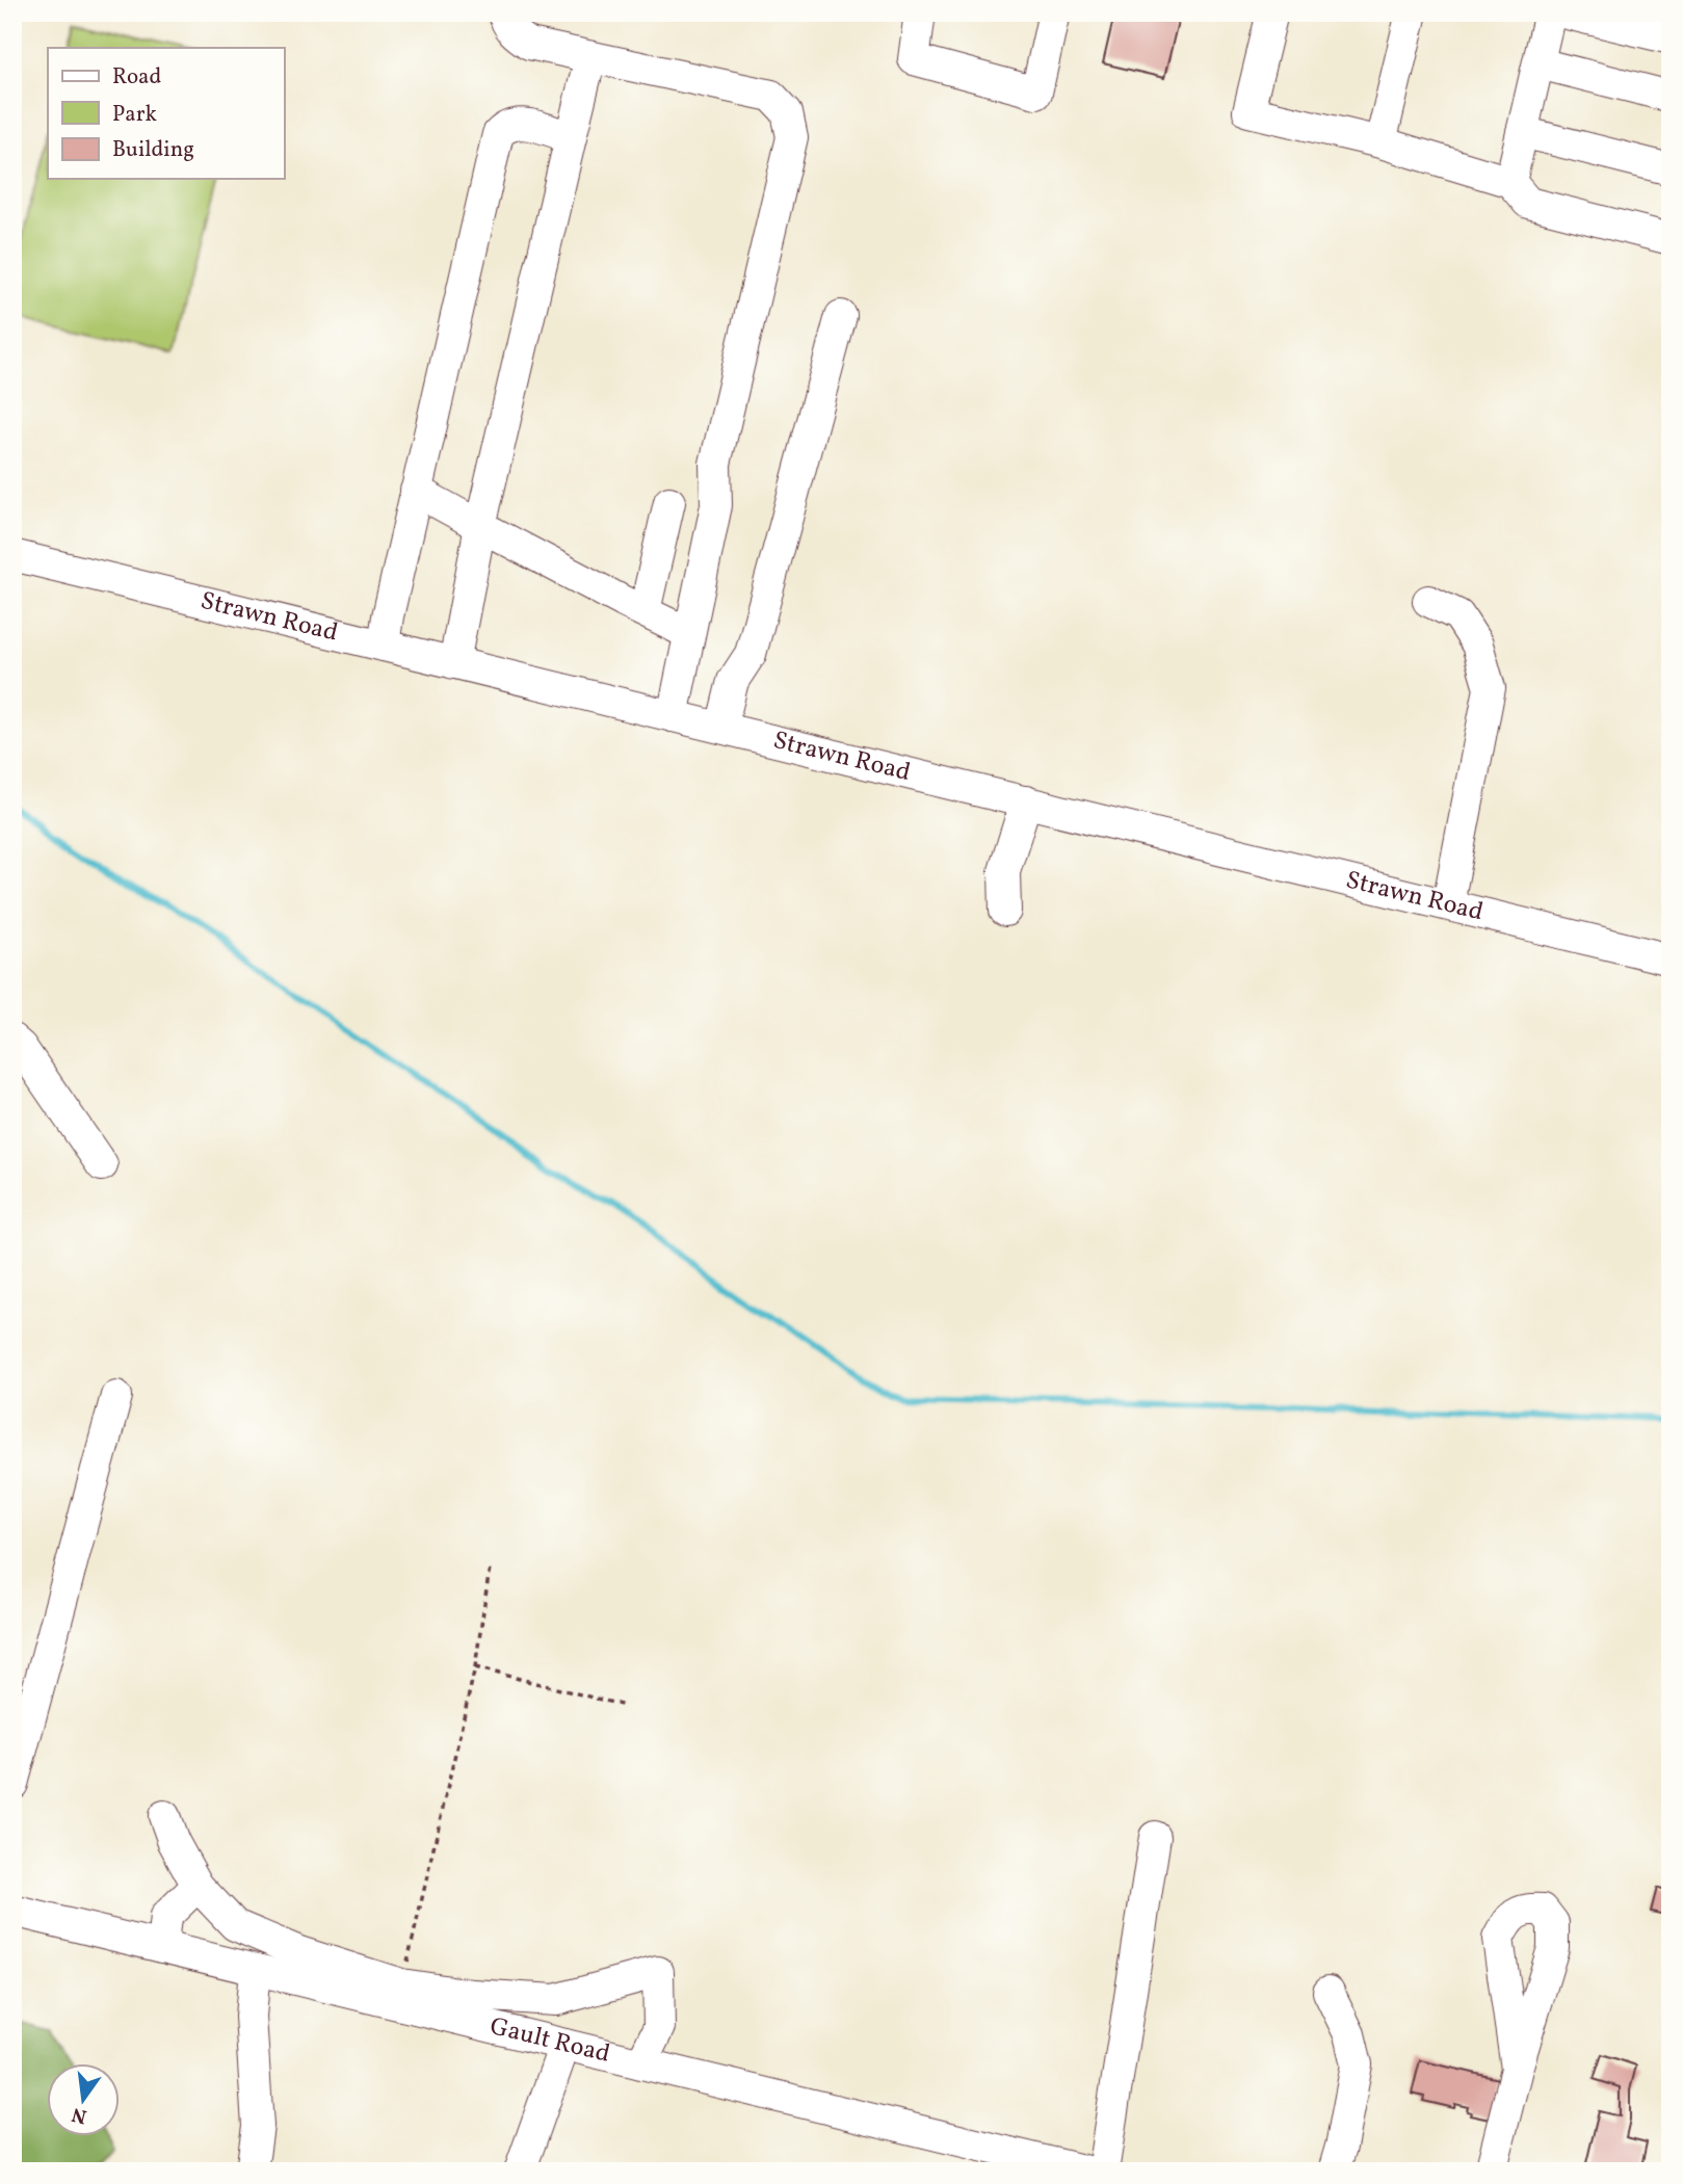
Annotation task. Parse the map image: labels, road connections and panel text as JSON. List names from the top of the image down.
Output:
{
  "streets": {
    "street": ["Strawn Road", "Gault Road"]
  },
  "legend": ["Road", "Park", "Building"],
  "north": "bottom"
}
